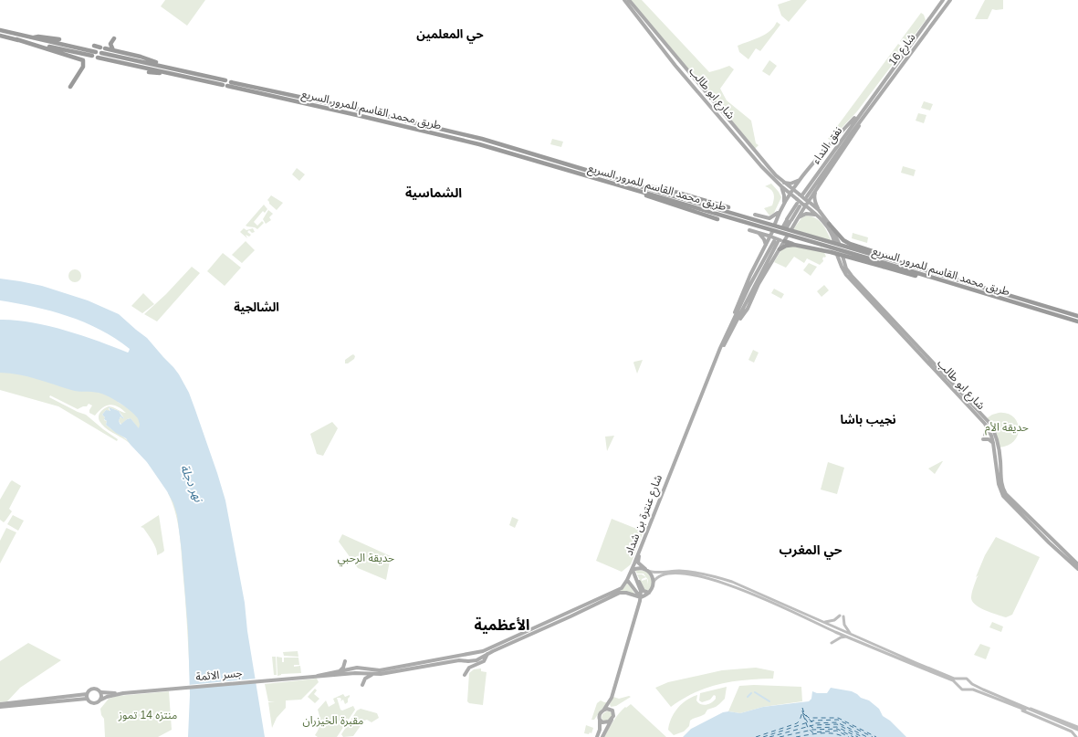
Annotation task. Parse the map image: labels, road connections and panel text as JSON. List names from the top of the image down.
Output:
{
  "streets": {
    "highway": ["طريق محمد القاسم للمرور السريع"],
    "main road": [
      "شارع 16",
      "شارع ابو طالب",
      "نفق النداء",
      "شارع عنترة بن شداد",
      "جسر الائمة"
    ]
  },
  "crossings": [
    ["شارع 16", "نفق النداء"],
    ["شارع ابو طالب", "نفق النداء"]
  ],
  "districts": [
    "حي المعلمين",
    "الشماسية",
    "الشالجية",
    "نجيب باشا",
    "حي المغرب",
    "الأعظمية"
  ],
  "water": ["نهر دجلة"],
  "parks": [
    "حديقة الأم",
    "حديقة الرحبي",
    "منتزه 14 تموز",
    "مقبرة الخيزران"
  ]
}
